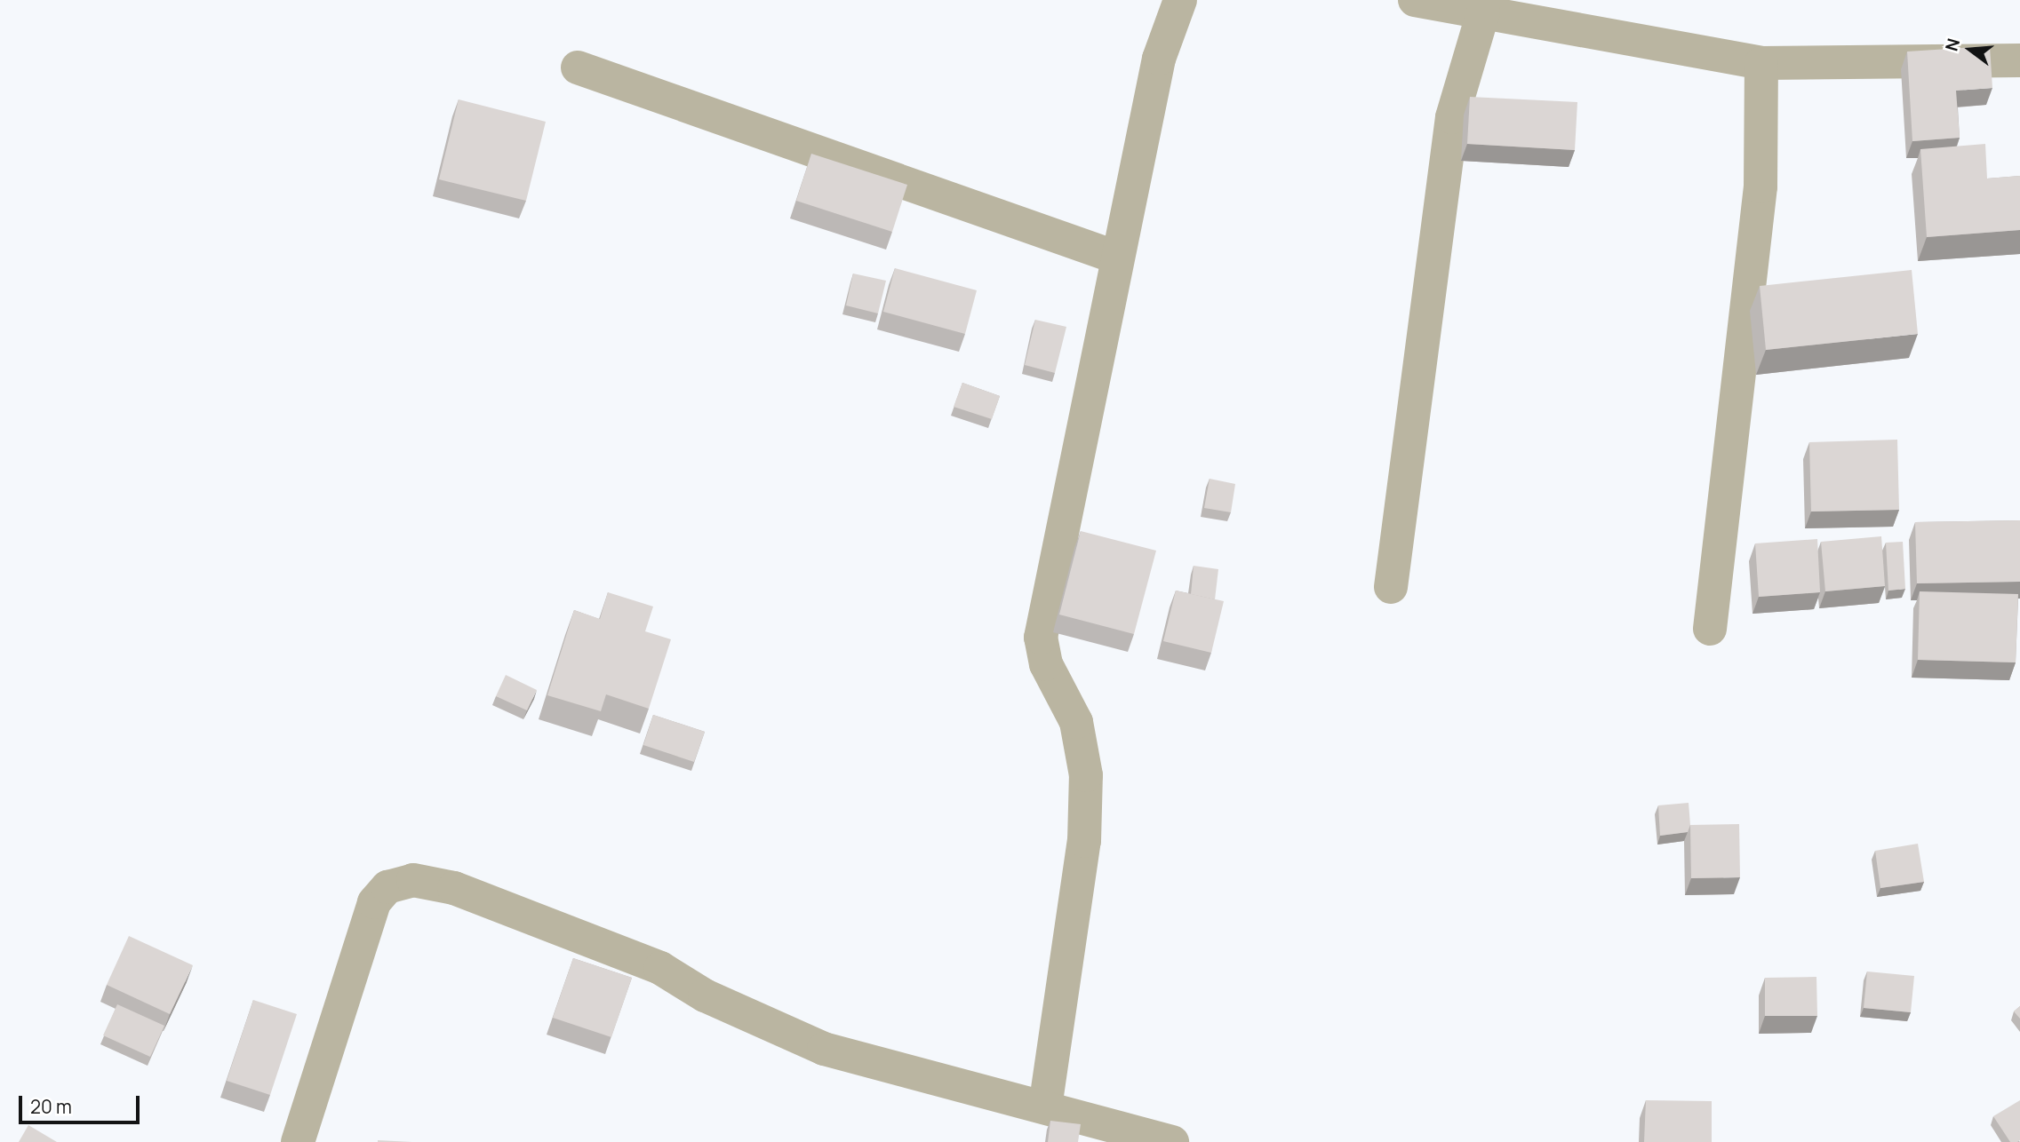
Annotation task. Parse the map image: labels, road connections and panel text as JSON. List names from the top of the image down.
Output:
{
  "scale_bar": "20 m",
  "north": "left"
}
